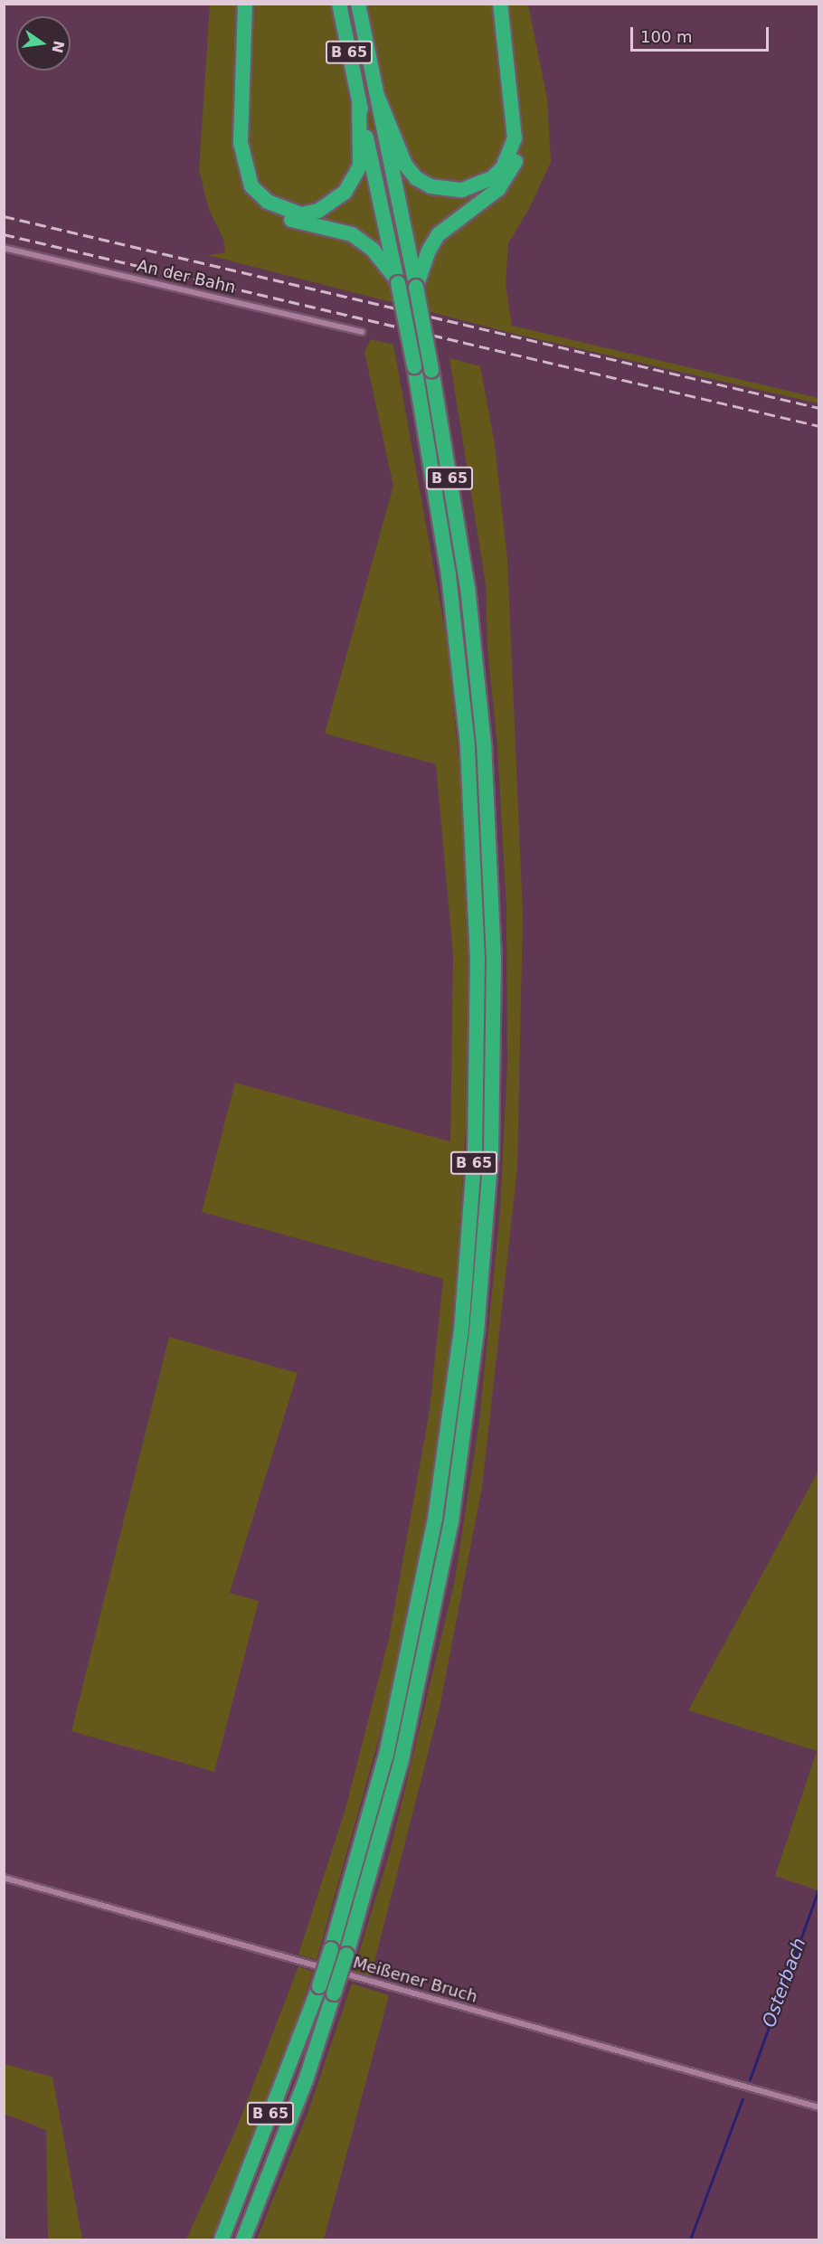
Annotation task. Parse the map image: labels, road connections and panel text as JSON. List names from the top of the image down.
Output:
{
  "streets": {
    "highway": ["B 65"],
    "street": ["An der Bahn", "Meißener Bruch"]
  },
  "water": ["Osterbach"],
  "scale_bar": "100 m",
  "north": "right"
}
